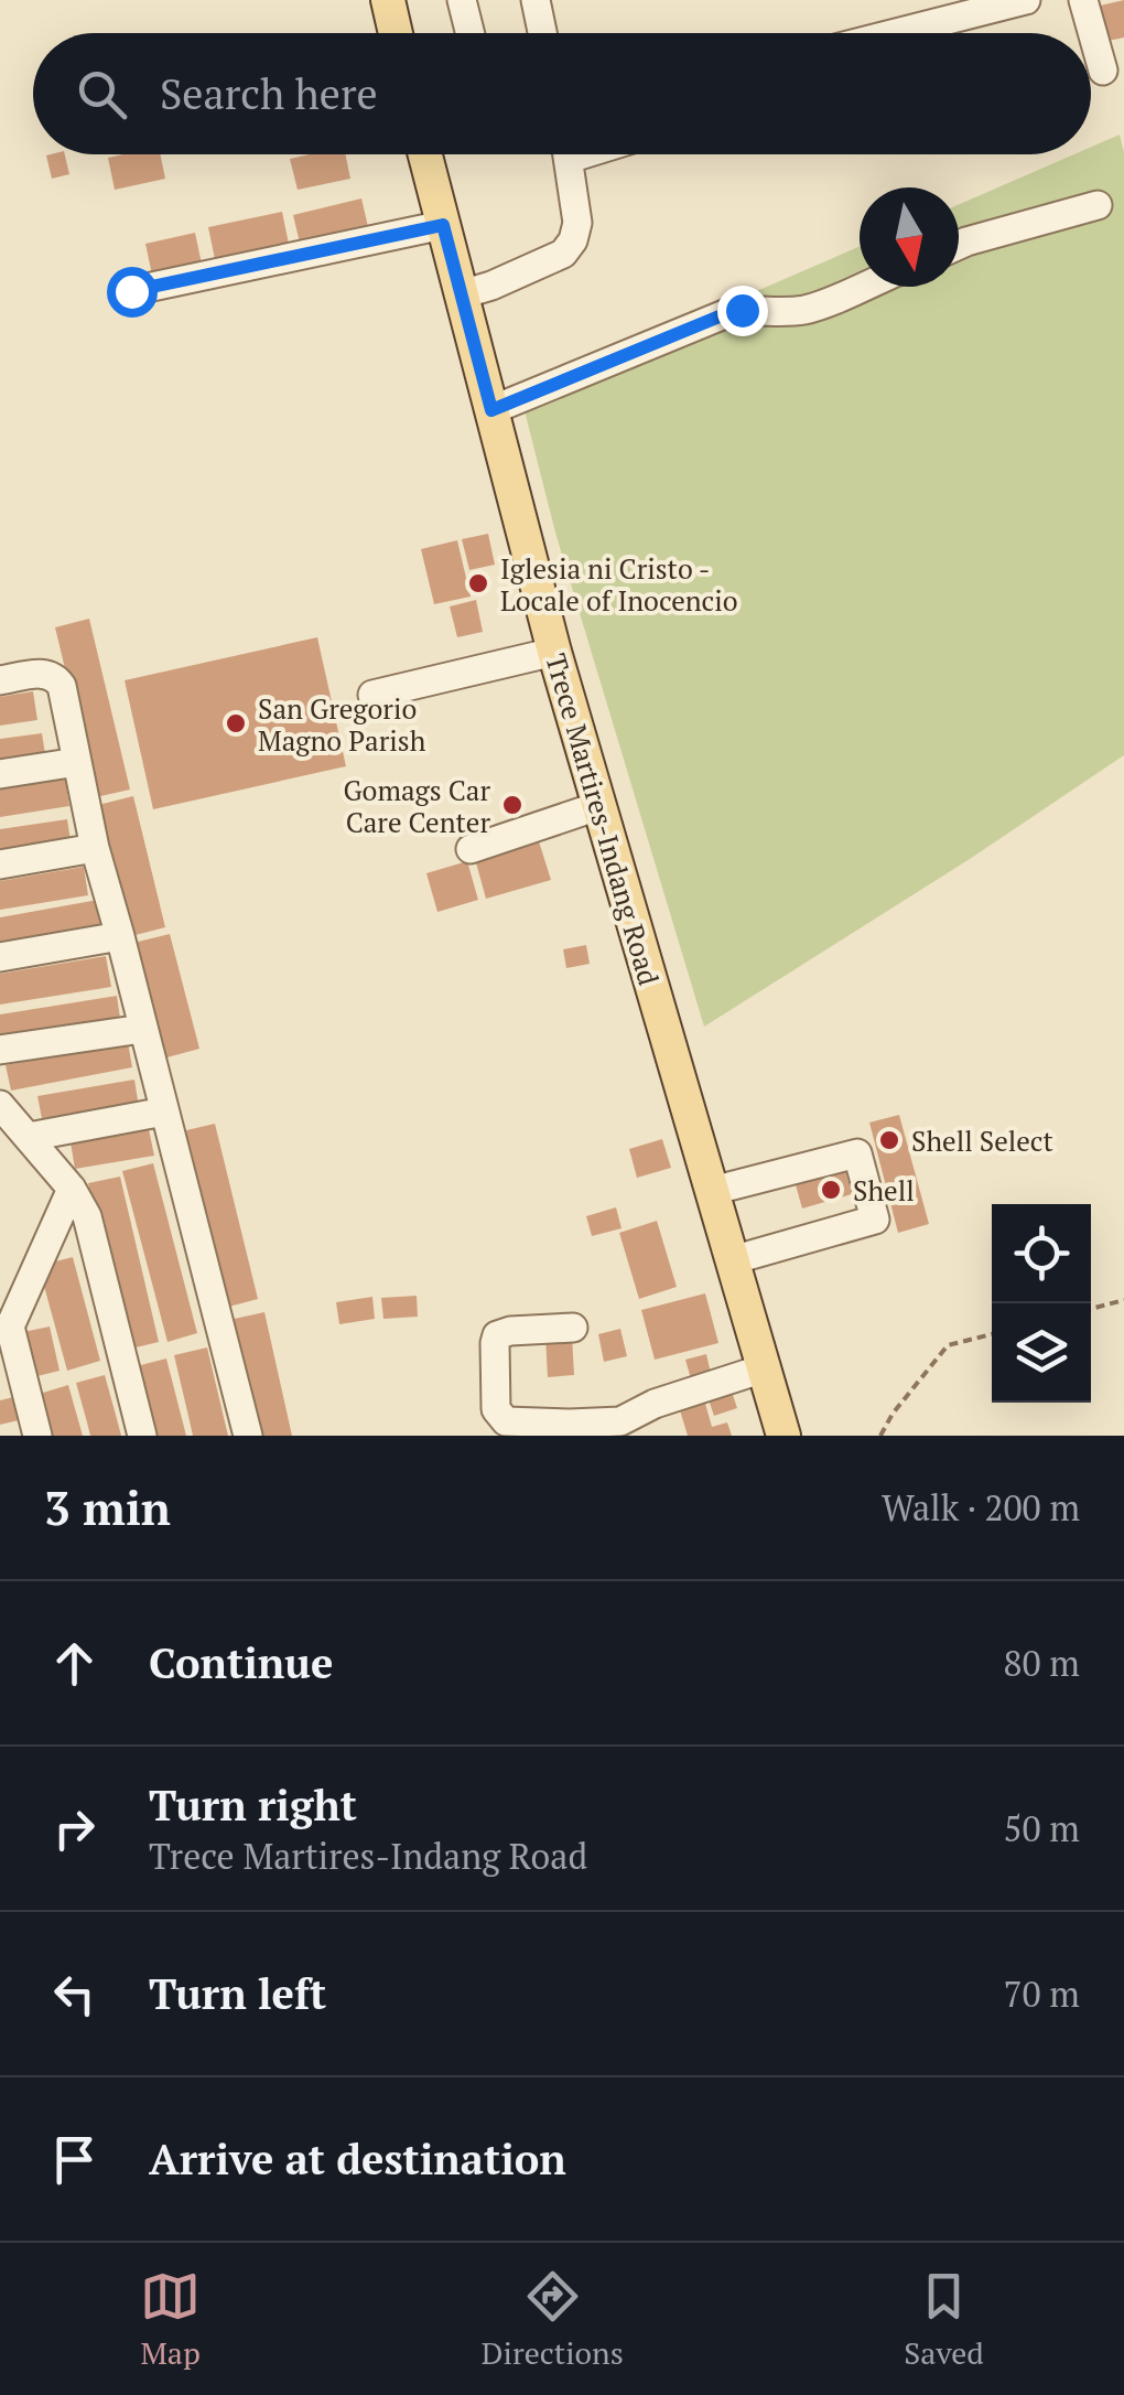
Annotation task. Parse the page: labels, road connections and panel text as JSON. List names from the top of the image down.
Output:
{
  "streets": {
    "main road": ["Trece Martires-Indang Road"]
  },
  "places": [
    "Iglesia ni Cristo - Locale of Inocencio",
    "San Gregorio Magno Parish",
    "Gomags Car Care Center",
    "Shell Select",
    "Shell"
  ],
  "north": "bottom",
  "page": {
    "search": "Search here",
    "heading": ["3 min", "Walk · 200 m"],
    "list": [
      ["Continue", "80 m"],
      ["Turn right", "Trece Martires-Indang Road", "50 m"],
      ["Turn left", "70 m"],
      "Arrive at destination"
    ],
    "nav": ["Map", "Directions", "Saved"]
  }
}
